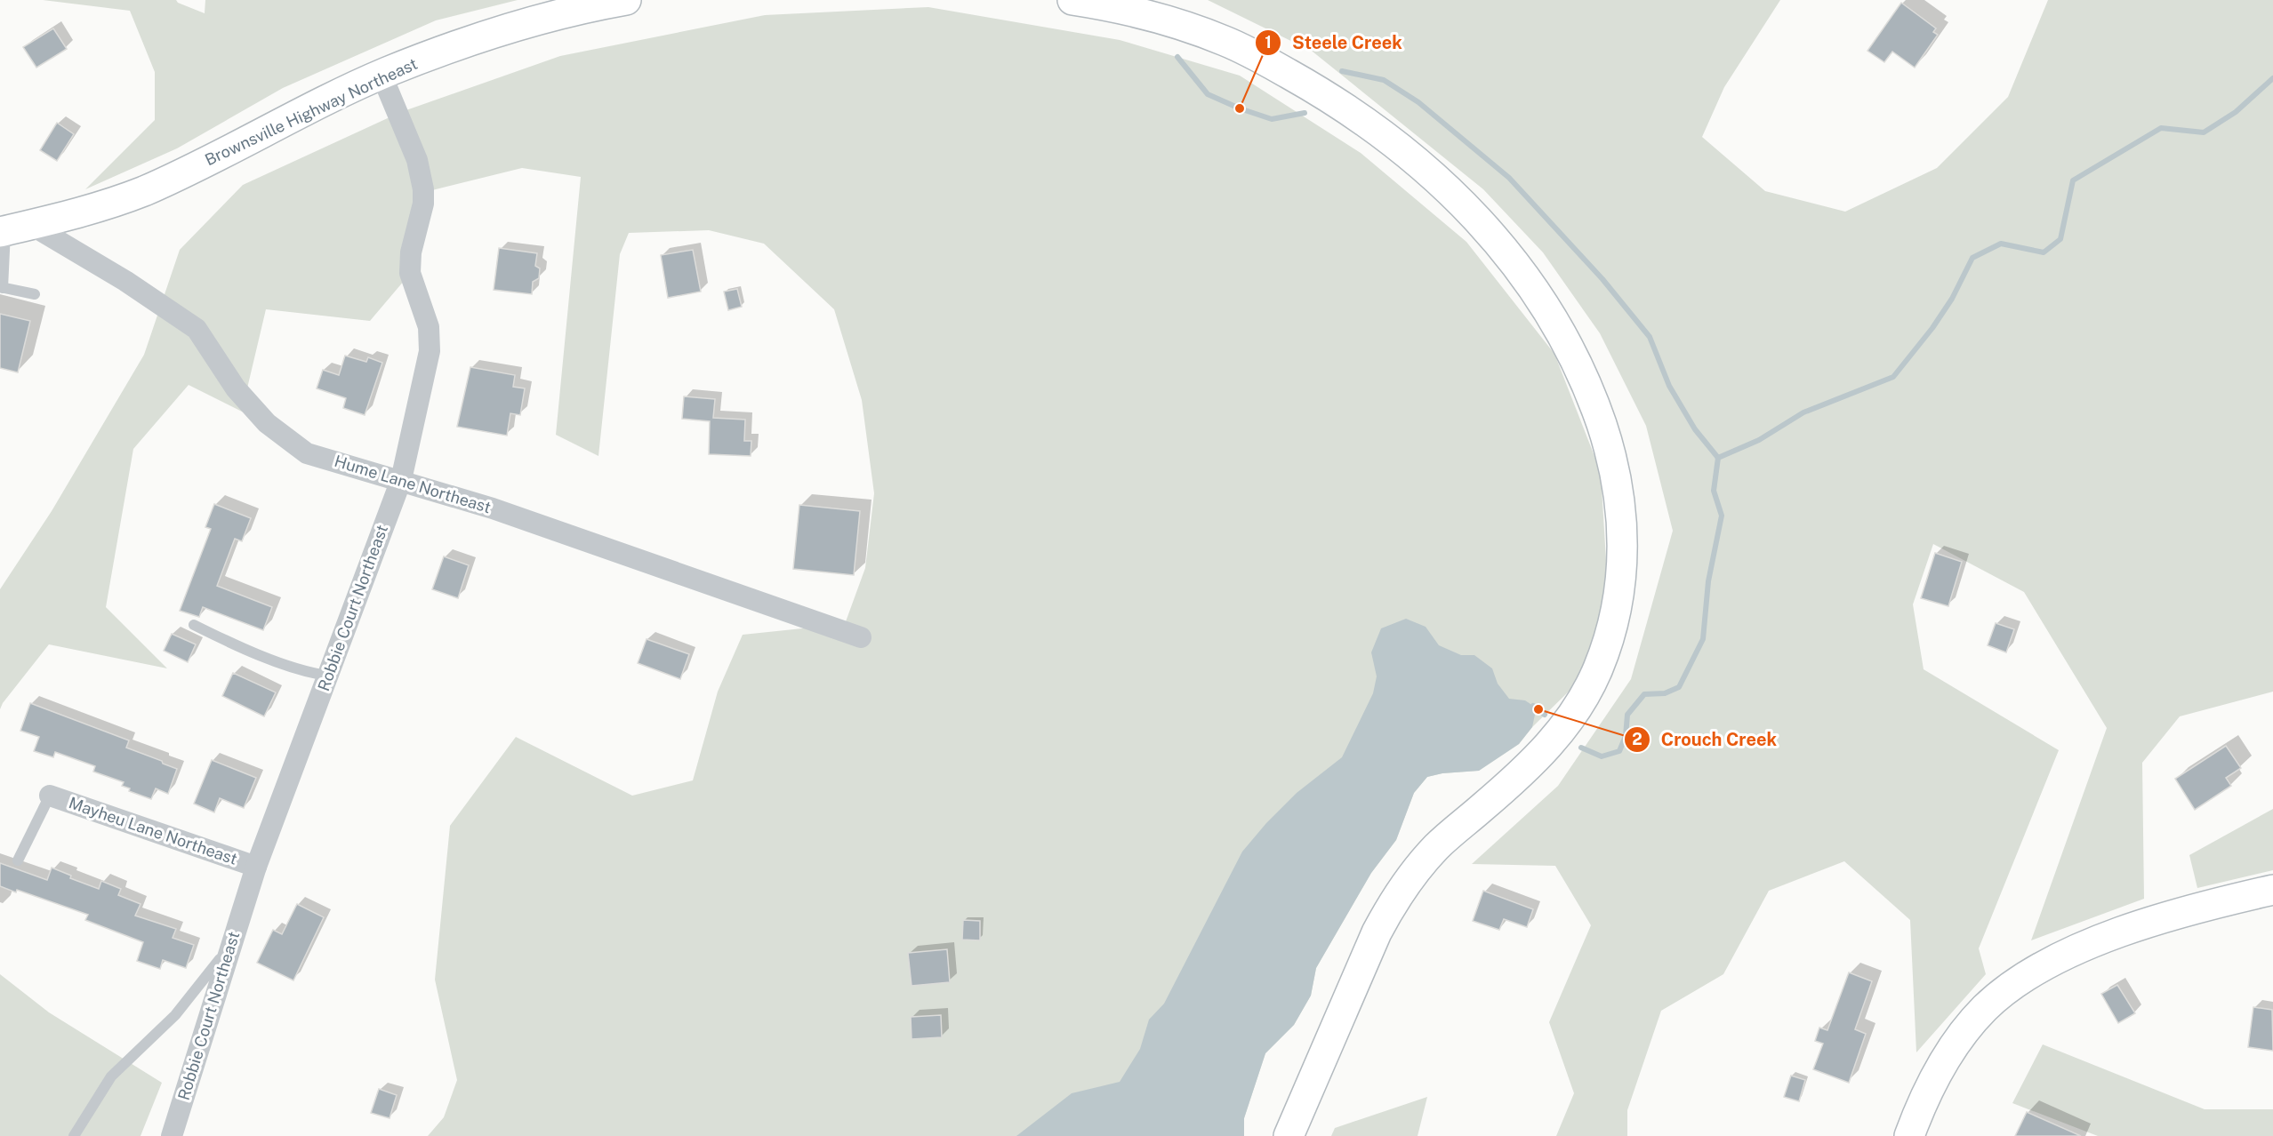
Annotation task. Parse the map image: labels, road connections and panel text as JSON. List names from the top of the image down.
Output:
{
  "streets": {
    "main road": ["Brownsville Highway Northeast"],
    "street": ["Hume Lane Northeast", "Robbie Court Northeast", "Mayheu Lane Northeast"]
  },
  "crossings": [
    ["Brownsville Highway Northeast", "Hume Lane Northeast"],
    ["Brownsville Highway Northeast", "Robbie Court Northeast"],
    ["Hume Lane Northeast", "Robbie Court Northeast"],
    ["Robbie Court Northeast", "Mayheu Lane Northeast"]
  ],
  "places": ["Steele Creek", "Crouch Creek"]
}
